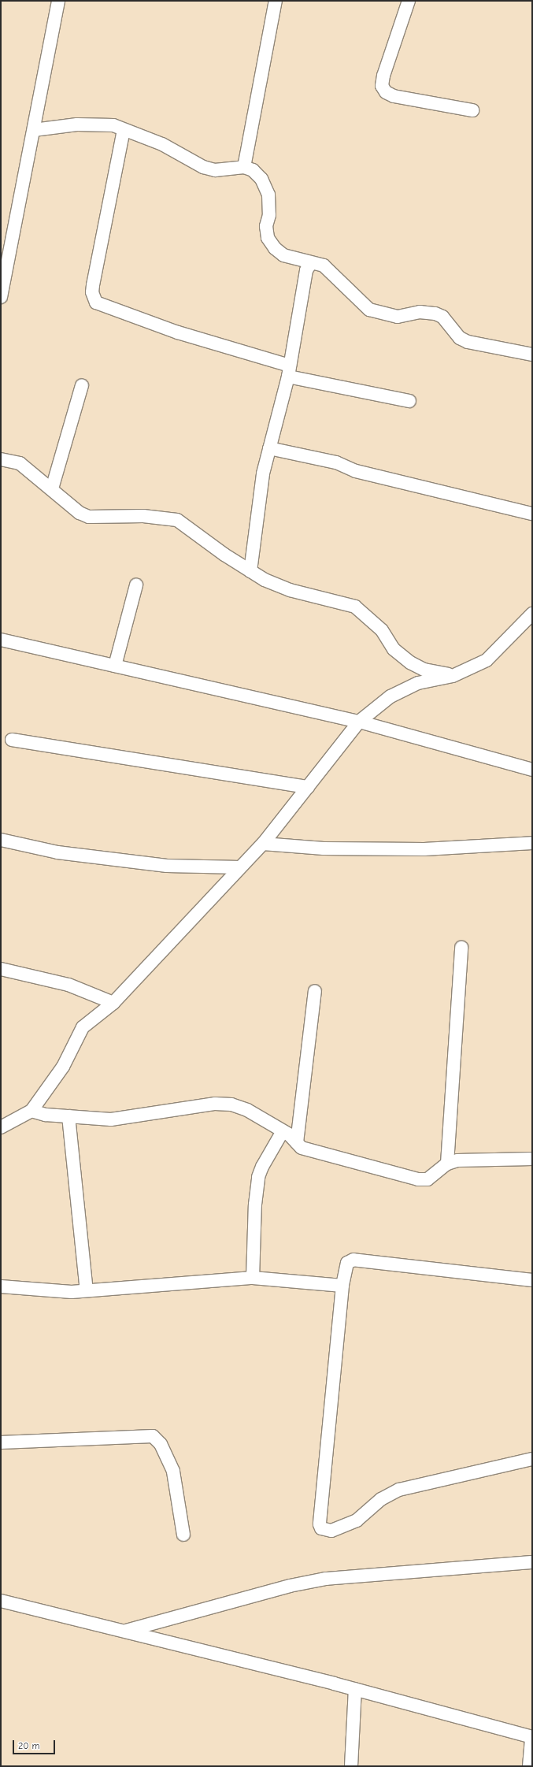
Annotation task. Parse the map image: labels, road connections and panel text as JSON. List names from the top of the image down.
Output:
{
  "scale_bar": "20 m"
}
